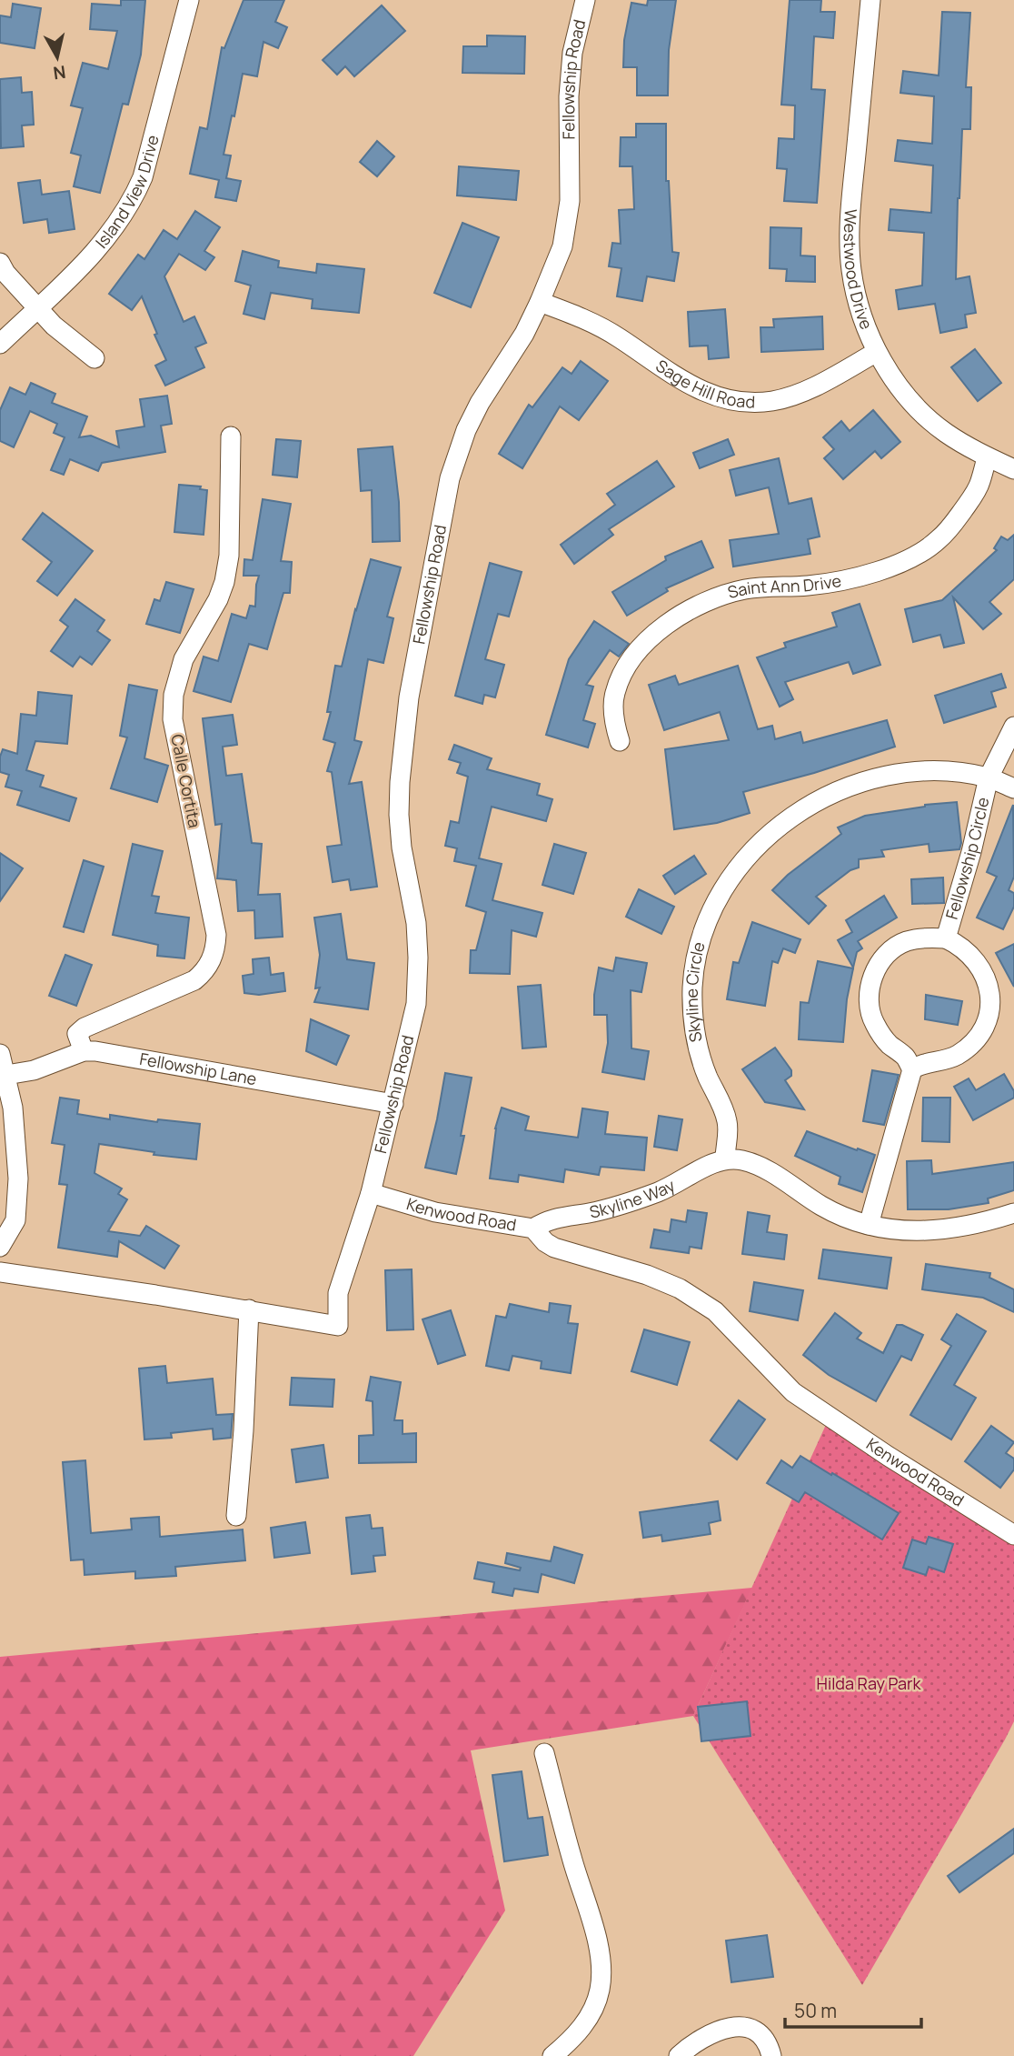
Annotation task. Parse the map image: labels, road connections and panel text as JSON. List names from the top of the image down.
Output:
{
  "streets": {
    "street": [
      "Fellowship Road",
      "Island View Drive",
      "Westwood Drive",
      "Sage Hill Road",
      "Saint Ann Drive",
      "Calle Cortita",
      "Fellowship Circle",
      "Skyline Circle",
      "Fellowship Lane",
      "Skyline Way",
      "Kenwood Road"
    ]
  },
  "crossings": [
    ["Fellowship Road", "Sage Hill Road"],
    ["Fellowship Road", "Fellowship Lane"],
    ["Fellowship Road", "Kenwood Road"],
    ["Westwood Drive", "Sage Hill Road"],
    ["Westwood Drive", "Saint Ann Drive"],
    ["Calle Cortita", "Fellowship Lane"],
    ["Fellowship Circle", "Skyline Circle"],
    ["Skyline Circle", "Skyline Way"],
    ["Skyline Way", "Kenwood Road"]
  ],
  "parks": ["Hilda Ray Park"],
  "scale_bar": "50 m",
  "north": "bottom"
}
